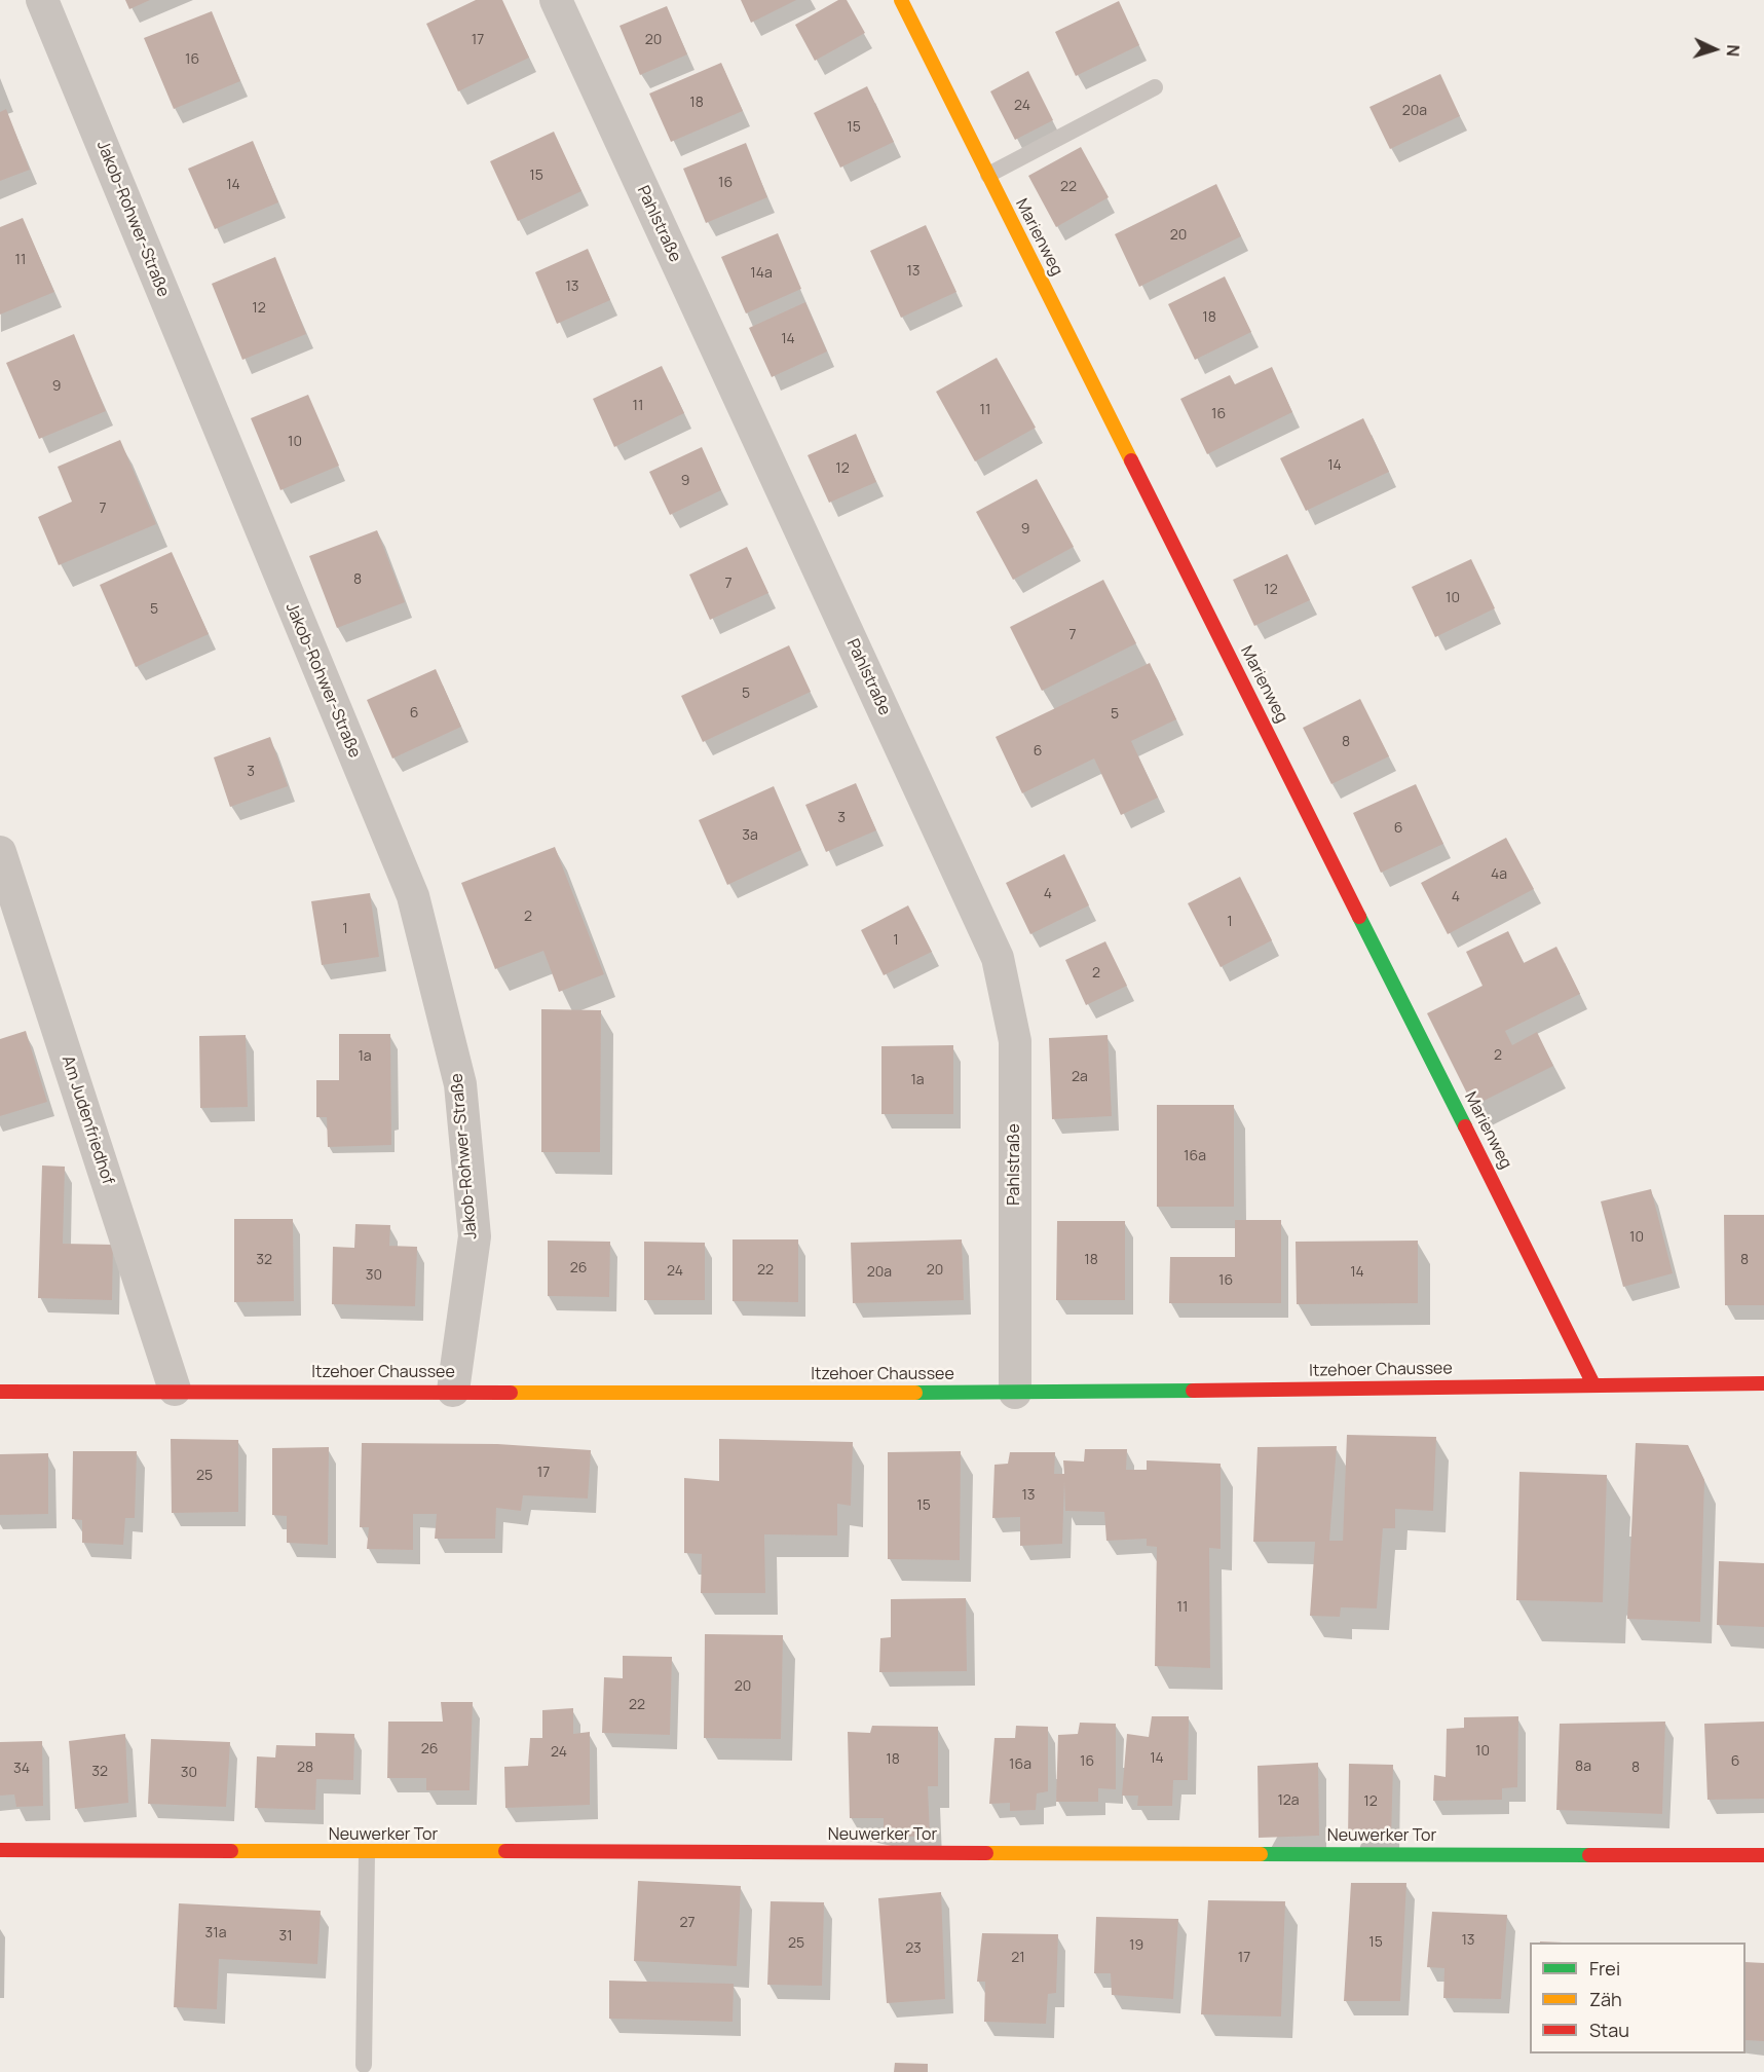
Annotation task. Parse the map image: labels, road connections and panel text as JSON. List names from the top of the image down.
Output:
{
  "streets": {
    "street": [
      "Jakob-Rohwer-Straße",
      "Pahlstraße",
      "Marienweg",
      "Am Judenfriedhof",
      "Itzehoer Chaussee",
      "Neuwerker Tor"
    ]
  },
  "crossings": [
    ["Jakob-Rohwer-Straße", "Itzehoer Chaussee"],
    ["Pahlstraße", "Itzehoer Chaussee"],
    ["Marienweg", "Itzehoer Chaussee"],
    ["Am Judenfriedhof", "Itzehoer Chaussee"]
  ],
  "house_numbers": [
    "17",
    "20",
    "16",
    "18",
    "24",
    "20a",
    "15",
    "15",
    "16",
    "14",
    "22",
    "20",
    "11",
    "13",
    "14a",
    "13",
    "12",
    "18",
    "14",
    "9",
    "11",
    "11",
    "16",
    "10",
    "14",
    "12",
    "9",
    "7",
    "9",
    "8",
    "7",
    "12",
    "10",
    "5",
    "7",
    "5",
    "6",
    "5",
    "8",
    "6",
    "3",
    "3",
    "6",
    "3a",
    "4a",
    "4",
    "4",
    "2",
    "1",
    "1",
    "1",
    "2",
    "2",
    "1a",
    "2a",
    "1a",
    "16a",
    "10",
    "32",
    "18",
    "8",
    "26",
    "22",
    "20",
    "24",
    "20a",
    "14",
    "30",
    "16",
    "17",
    "25",
    "13",
    "15",
    "11",
    "20",
    "22",
    "26",
    "10",
    "24",
    "14",
    "18",
    "16",
    "6",
    "16a",
    "8a",
    "28",
    "8",
    "34",
    "32",
    "30",
    "12a",
    "12",
    "27",
    "31a",
    "31",
    "13",
    "15",
    "25",
    "19",
    "23",
    "21",
    "17"
  ],
  "legend": ["Frei", "Zäh", "Stau"],
  "north": "right"
}
